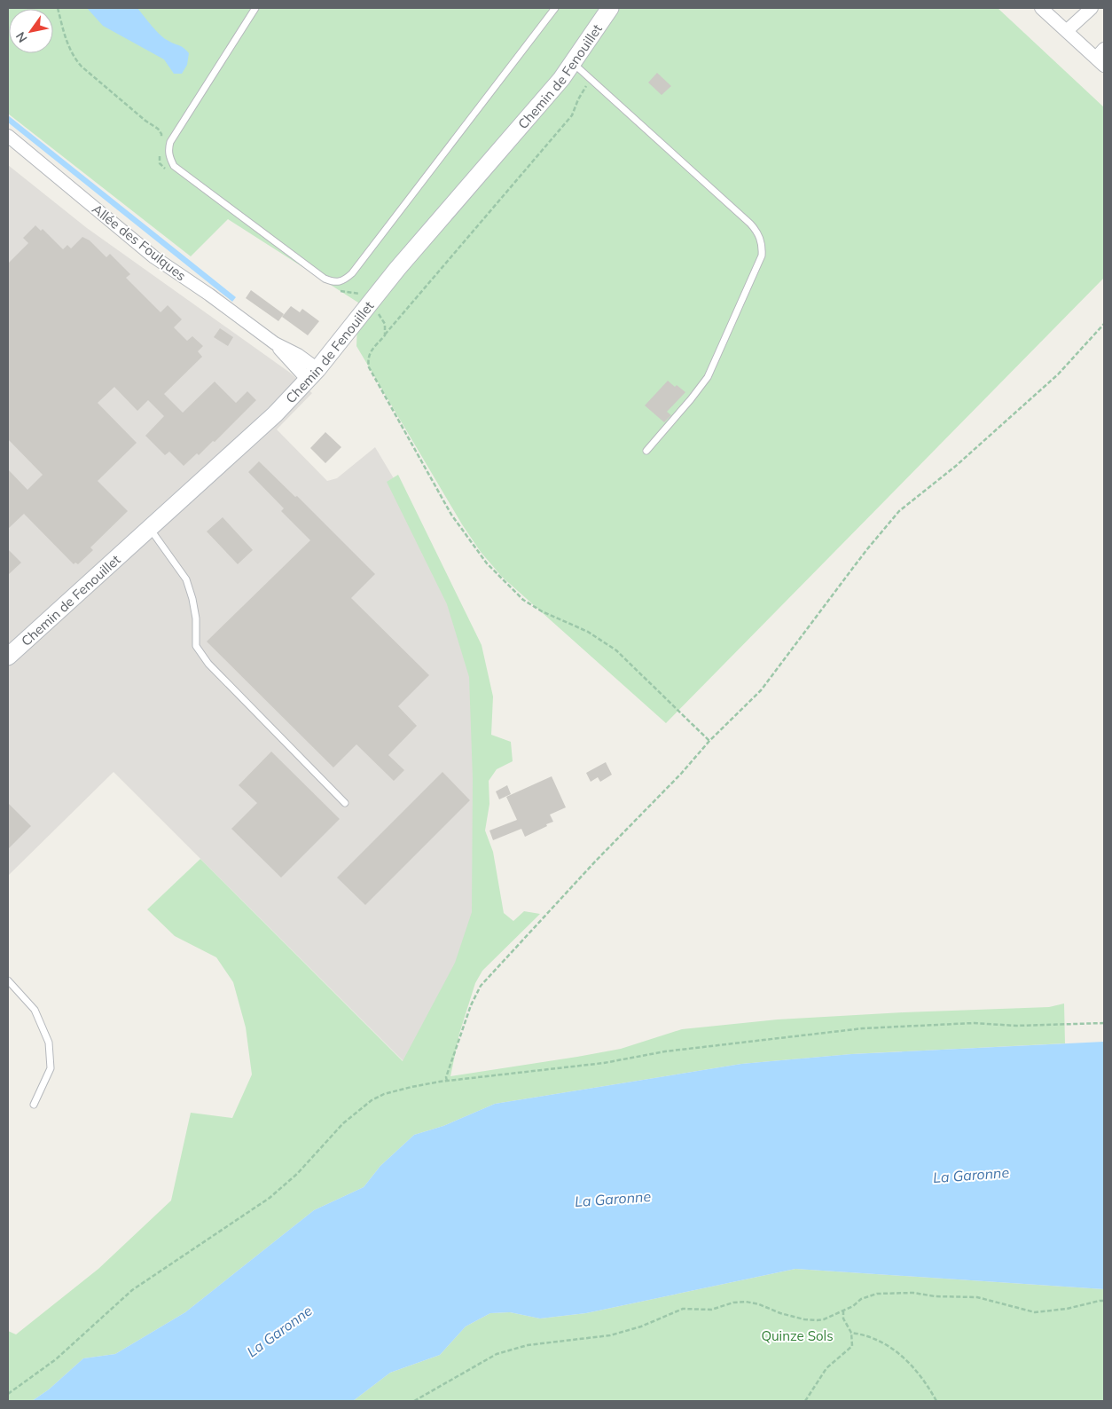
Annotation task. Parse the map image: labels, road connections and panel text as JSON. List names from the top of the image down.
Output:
{
  "streets": {
    "street": ["Chemin de Fenouillet", "Allée des Foulques"]
  },
  "crossings": [
    ["Chemin de Fenouillet", "Allée des Foulques"]
  ],
  "water": ["La Garonne"],
  "parks": ["Quinze Sols"],
  "north": "bottom left"
}
